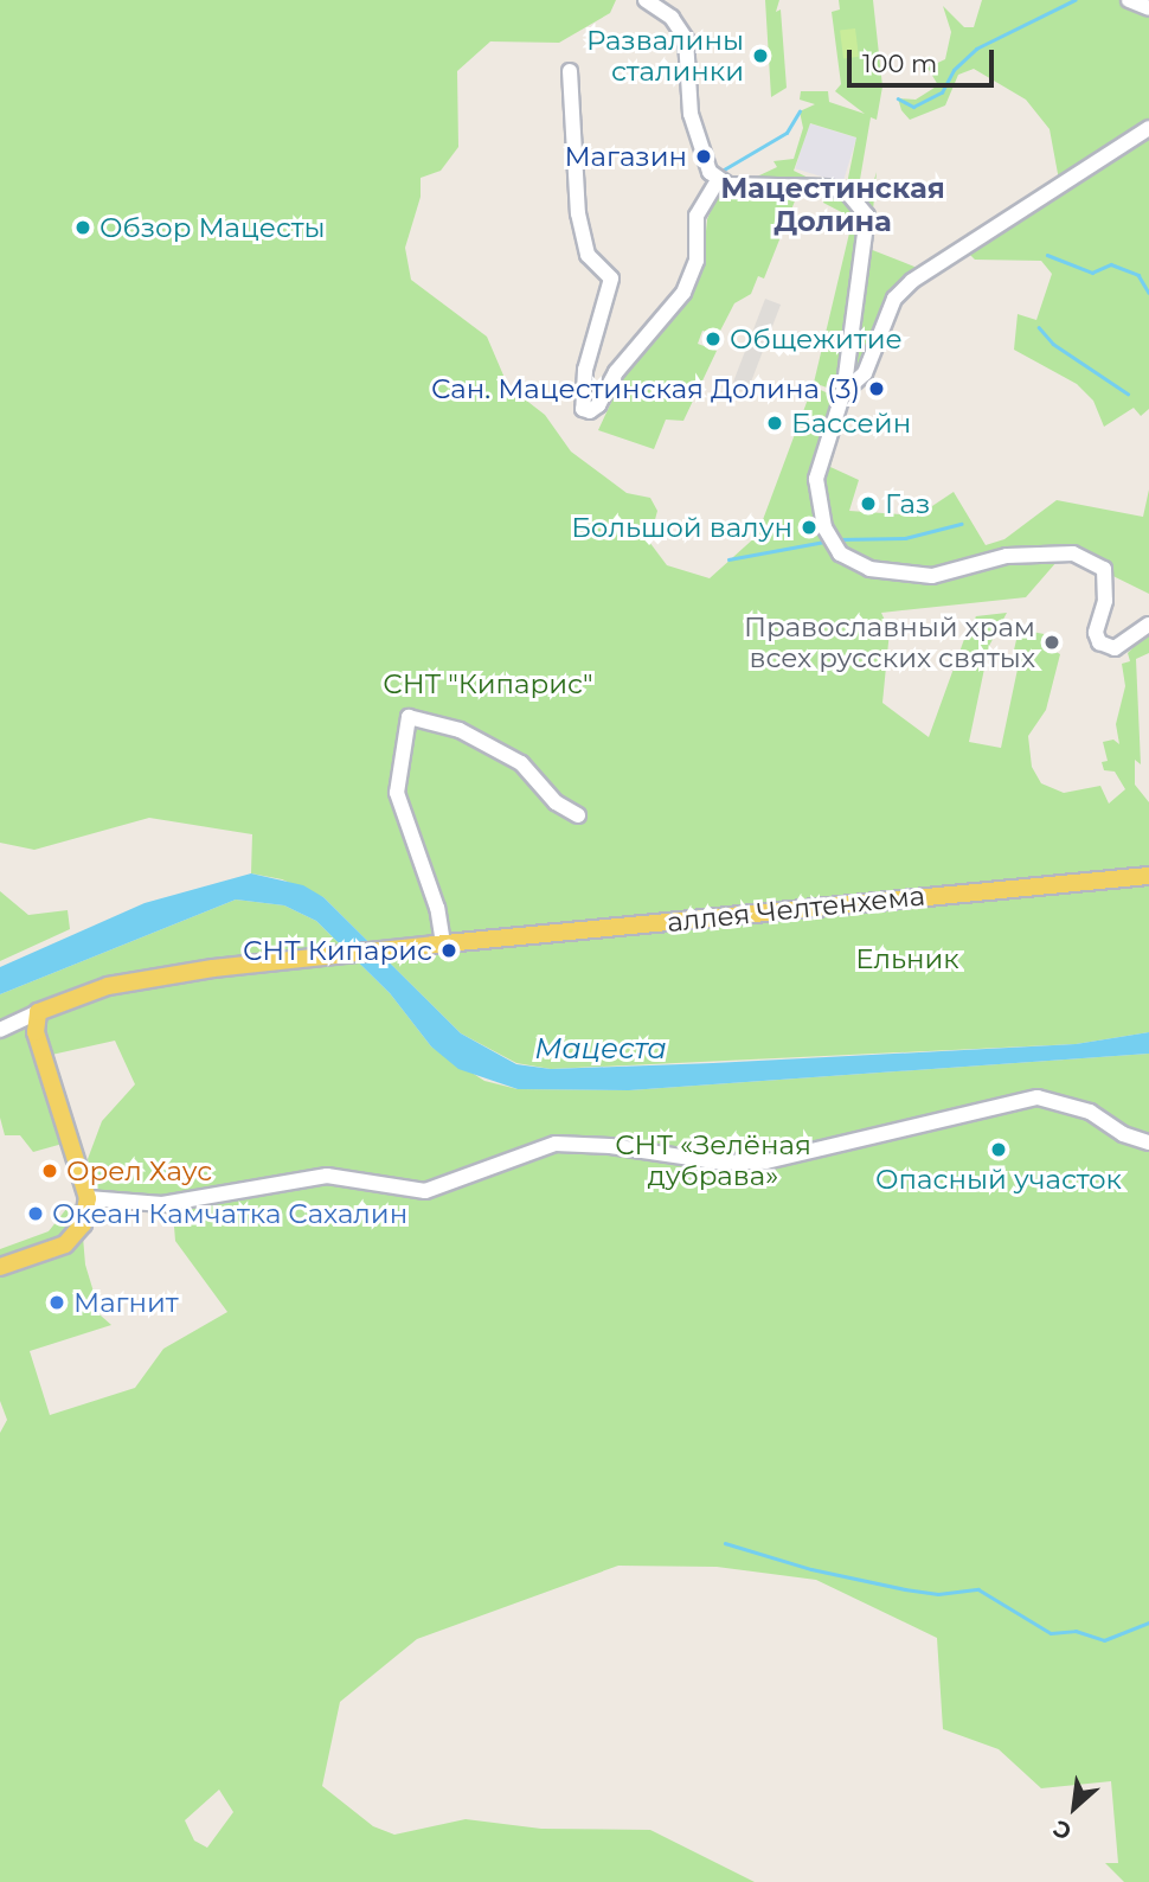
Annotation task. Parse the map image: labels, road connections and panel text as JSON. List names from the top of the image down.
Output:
{
  "streets": {
    "main road": ["аллея Челтенхема"]
  },
  "districts": ["Мацестинская Долина"],
  "water": ["Мацеста"],
  "parks": ["СНТ \"Кипарис\"", "Ельник", "СНТ «Зелёная дубрава»"],
  "places": [
    "Развалины сталинки",
    "Магазин",
    "Обзор Мацесты",
    "Общежитие",
    "Сан. Мацестинская Долина (3)",
    "Бассейн",
    "Газ",
    "Большой валун",
    "Православный храм всех русских святых",
    "СНТ Кипарис",
    "Опасный участок",
    "Орел Хаус",
    "Океан Камчатка Сахалин",
    "Магнит"
  ],
  "scale_bar": "100 m",
  "north": "bottom left"
}
